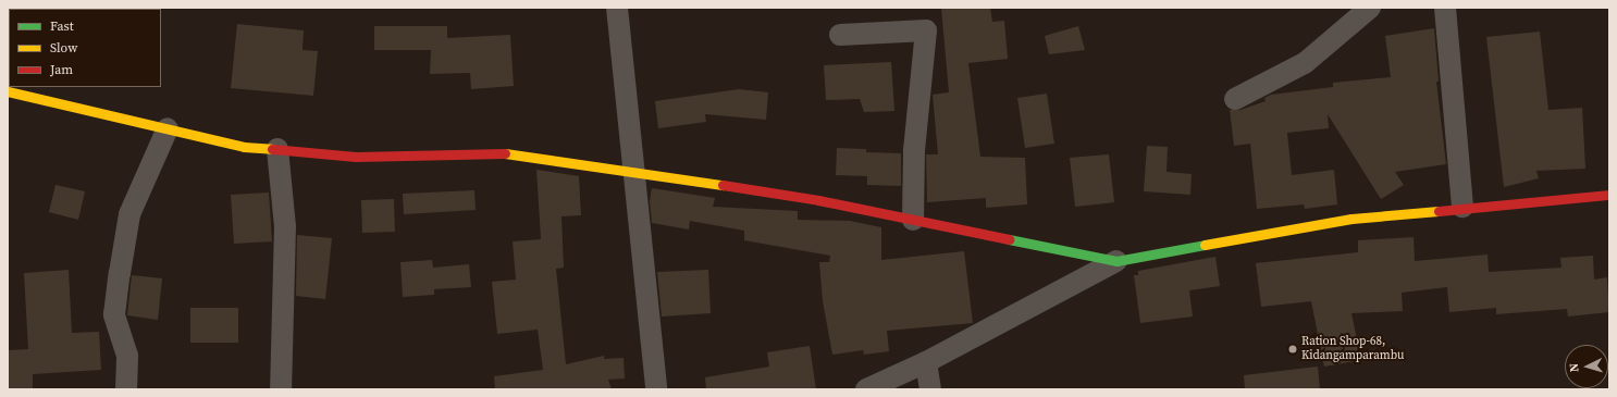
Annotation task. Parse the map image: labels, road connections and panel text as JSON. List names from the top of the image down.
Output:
{
  "places": ["Ration Shop-68, Kidangamparambu"],
  "legend": ["Fast", "Slow", "Jam"],
  "north": "left"
}
